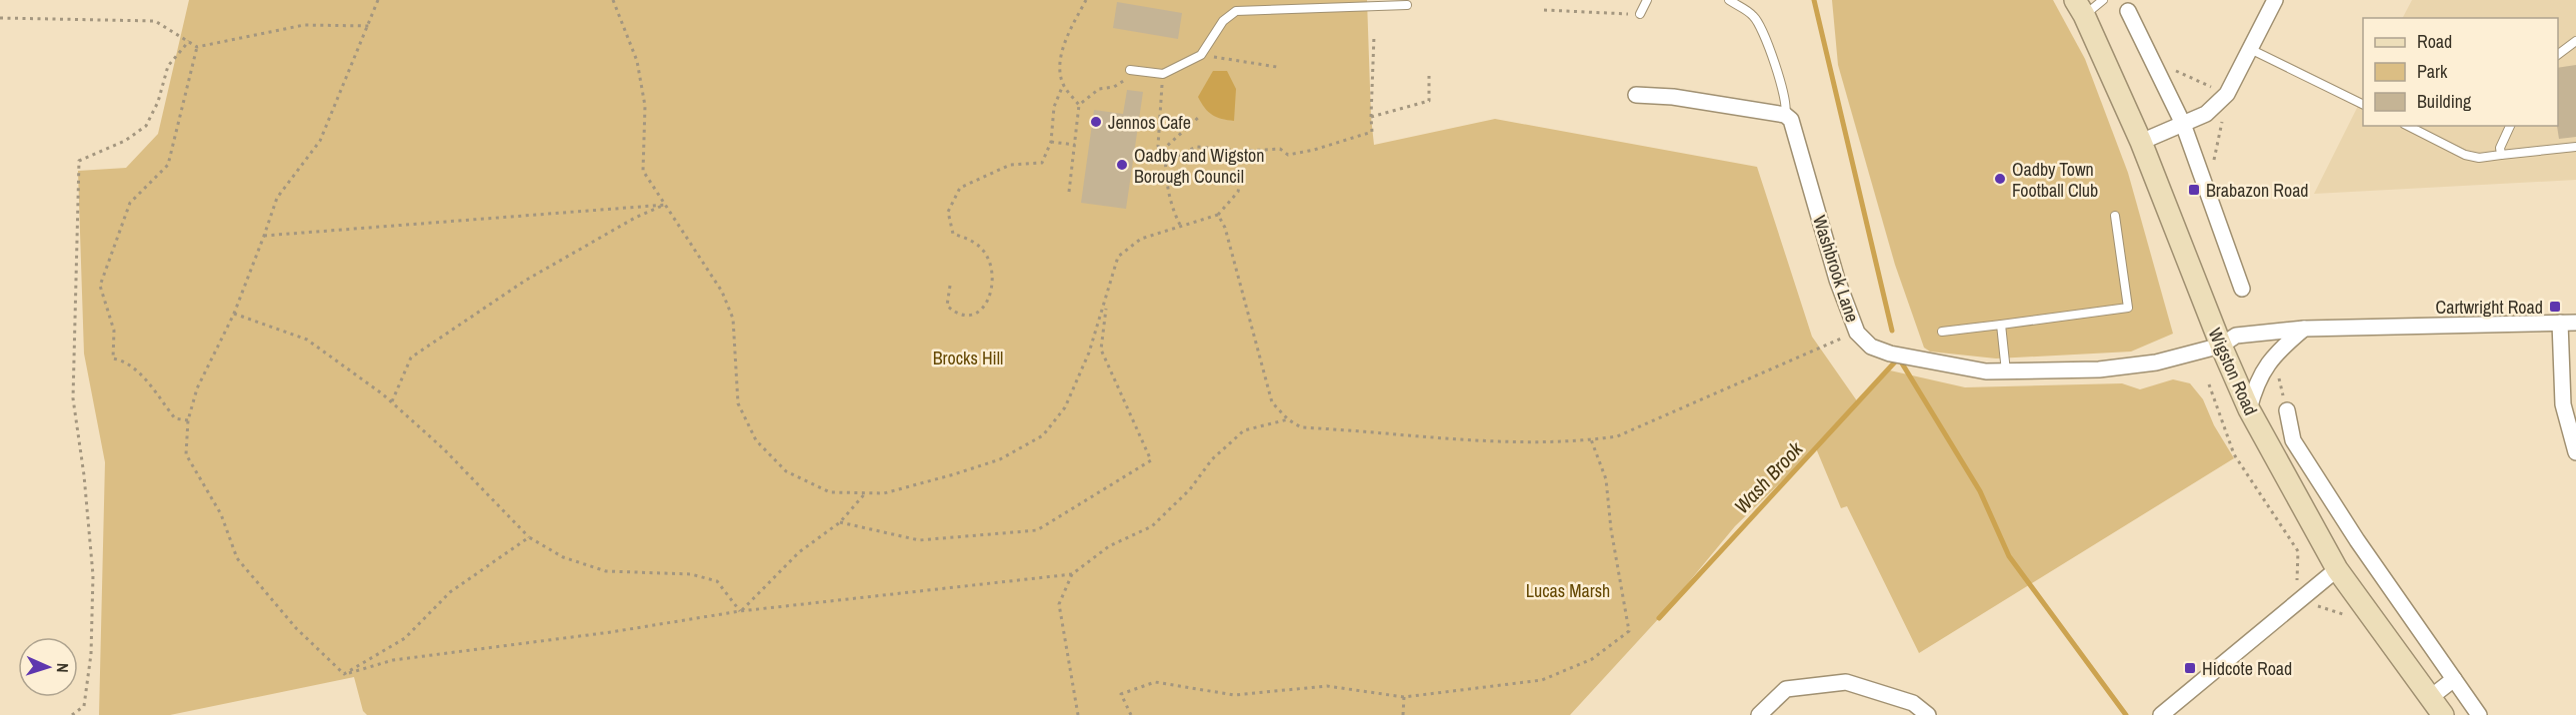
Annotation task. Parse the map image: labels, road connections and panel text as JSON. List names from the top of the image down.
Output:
{
  "streets": {
    "main road": ["Wigston Road"],
    "street": ["Washbrook Lane"]
  },
  "crossings": [
    ["Washbrook Lane", "Wigston Road"]
  ],
  "water": ["Wash Brook"],
  "parks": ["Brocks Hill", "Lucas Marsh"],
  "places": {
    "other": ["Jennos Cafe", "Oadby and Wigston Borough Council", "Oadby Town Football Club"],
    "transit": ["Brabazon Road", "Cartwright Road", "Hidcote Road"]
  },
  "legend": ["Road", "Park", "Building"],
  "north": "right"
}
